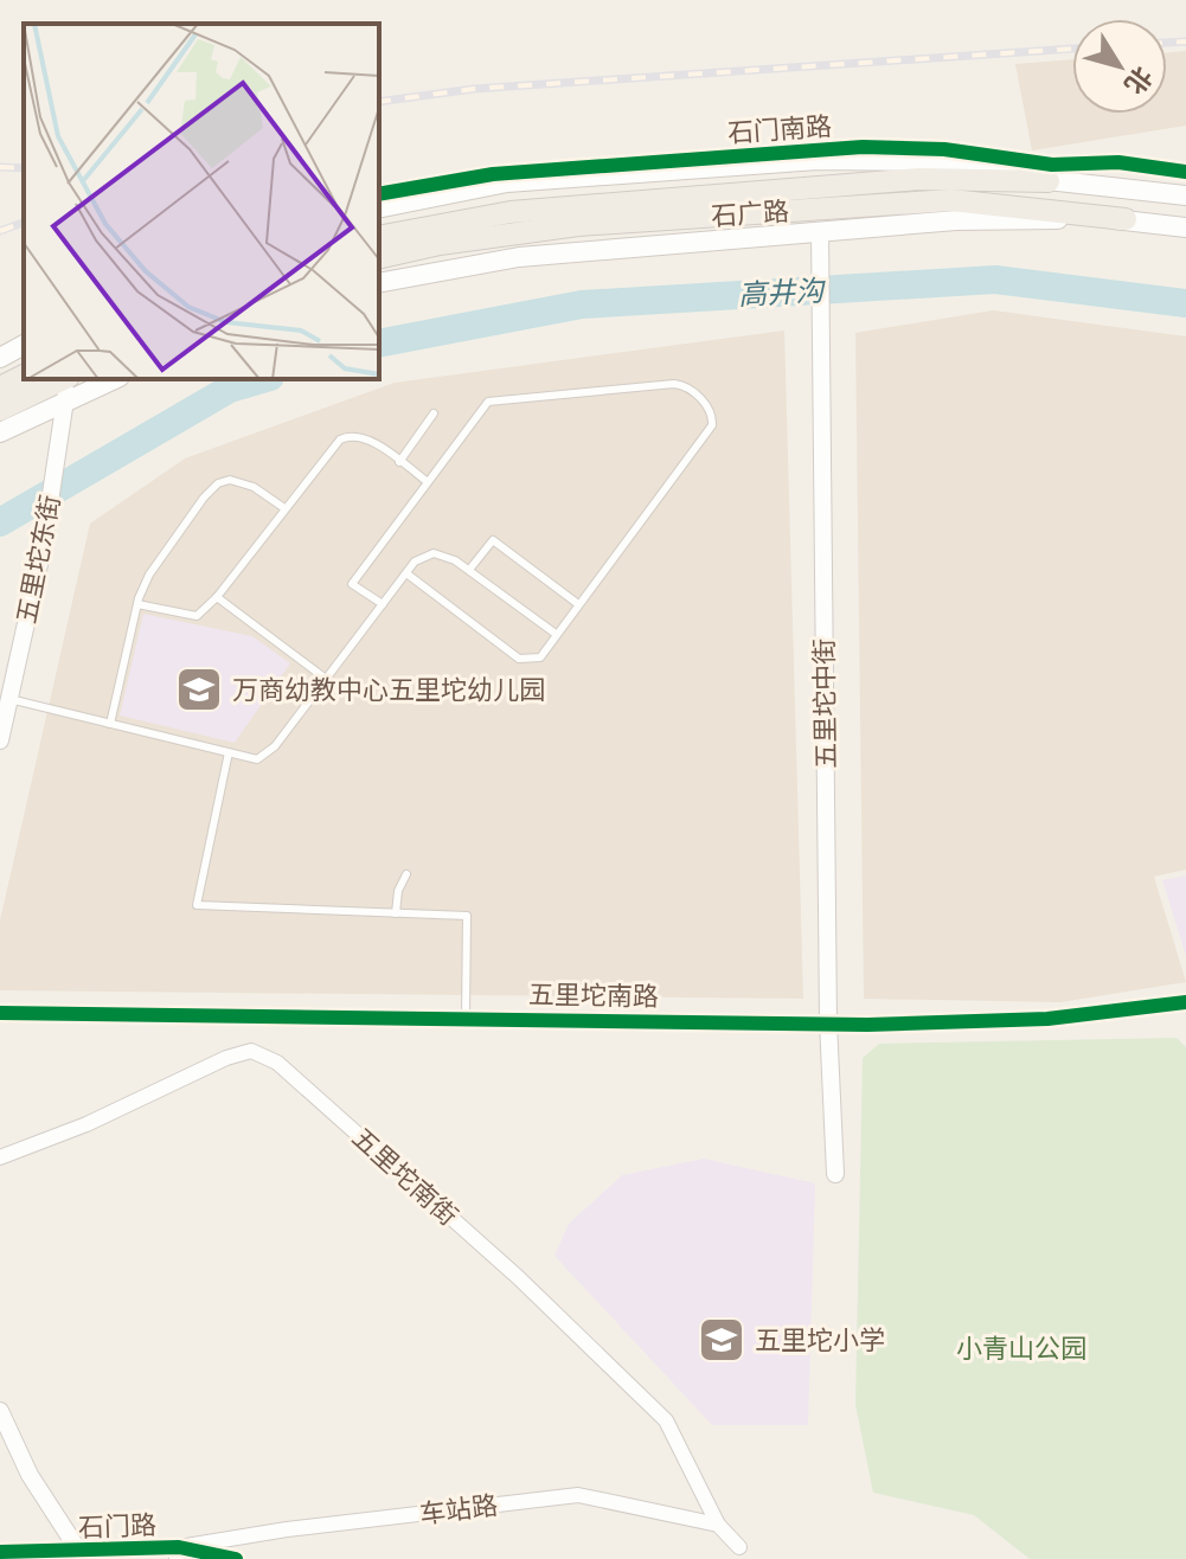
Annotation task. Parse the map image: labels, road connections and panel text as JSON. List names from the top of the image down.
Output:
{
  "streets": {
    "main road": ["石门南路", "石广路"],
    "street": [
      "五里坨东街",
      "五里坨中街",
      "五里坨南路",
      "五里坨南街",
      "车站路"
    ],
    "cycle path": ["石门路"]
  },
  "crossings": [
    ["石门南路", "石广路"],
    ["五里坨中街", "五里坨南路"],
    ["五里坨南街", "车站路"]
  ],
  "water": ["高井沟"],
  "parks": ["小青山公园"],
  "places": {
    "school or university": ["万商幼教中心五里坨幼儿园", "五里坨小学"]
  },
  "north": "bottom right"
}
